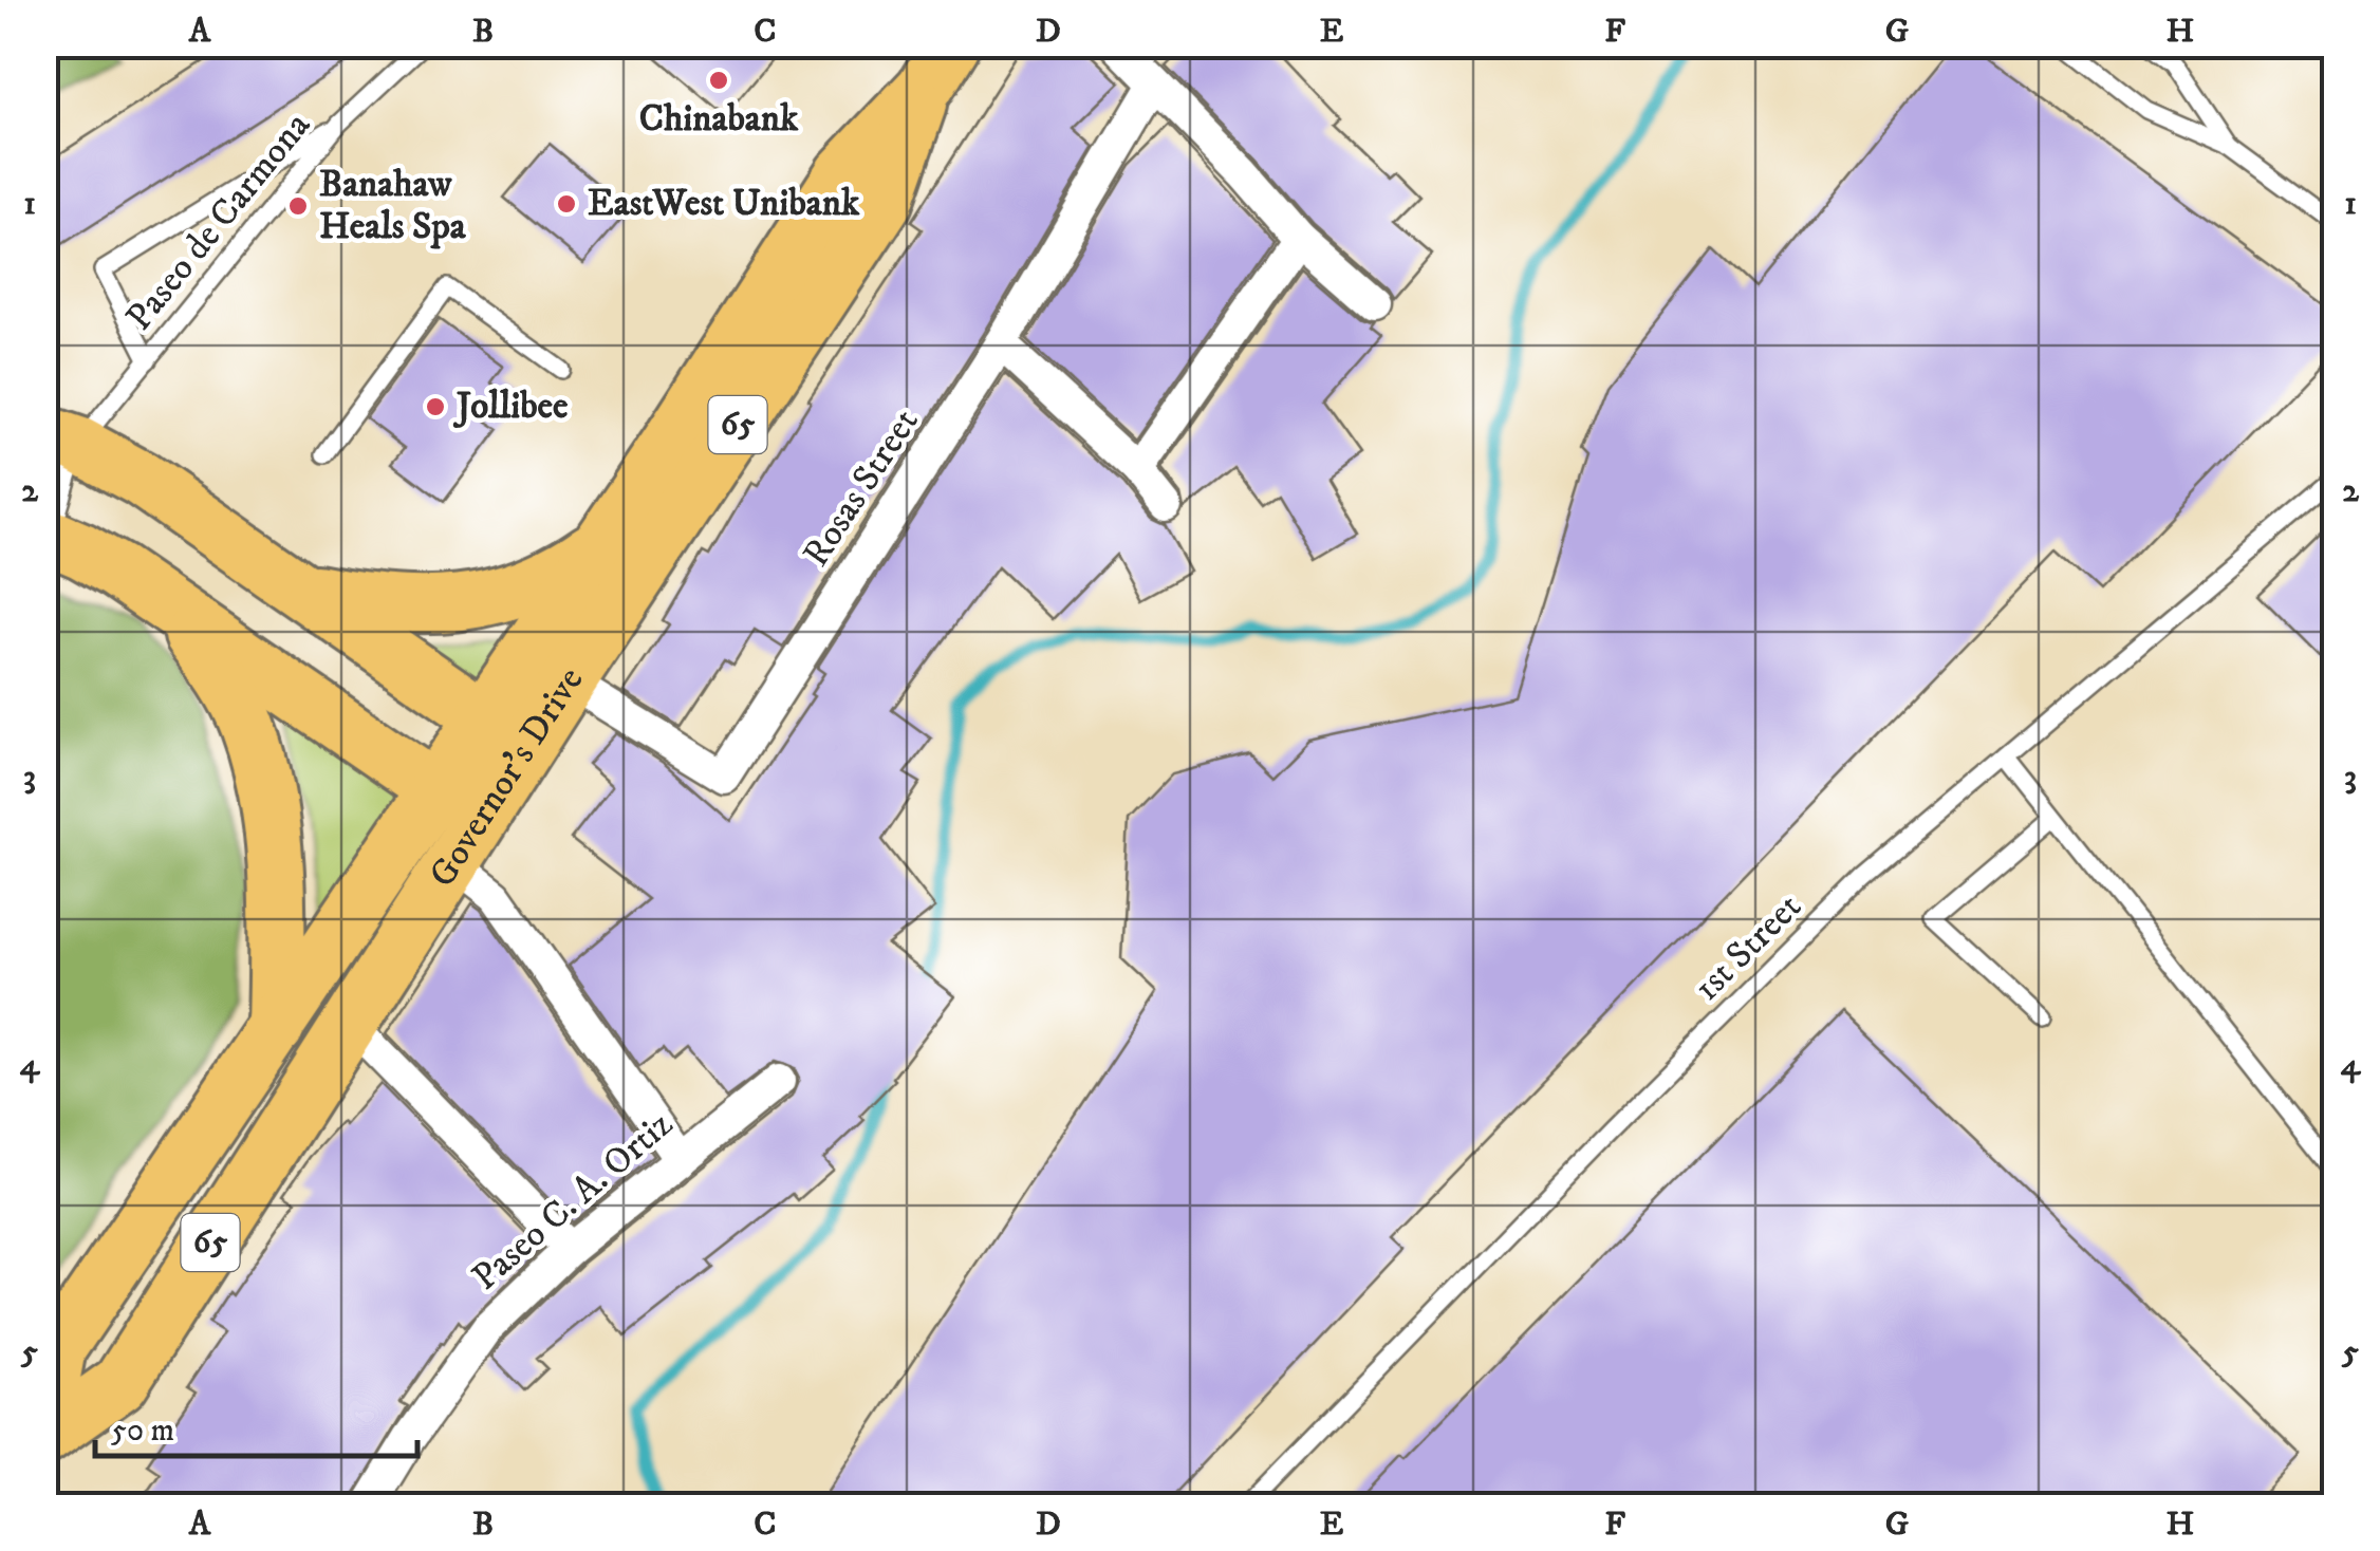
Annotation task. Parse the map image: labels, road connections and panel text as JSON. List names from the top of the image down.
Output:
{
  "streets": {
    "highway": ["65", "Governor's Drive"],
    "street": ["Rosas Street", "Paseo C. A. Ortiz"],
    "lane": ["Paseo de Carmona", "1st Street"]
  },
  "crossings": [
    ["Rosas Street", "Governor's Drive"]
  ],
  "places": [
    "Chinabank",
    "EastWest Unibank",
    "Banahaw Heals Spa",
    "Jollibee"
  ],
  "scale_bar": "50 m",
  "grid": {
    "columns": [
      "A",
      "B",
      "C",
      "D",
      "E",
      "F",
      "G",
      "H"
    ],
    "rows": [
      "1",
      "2",
      "3",
      "4",
      "5"
    ]
  }
}
